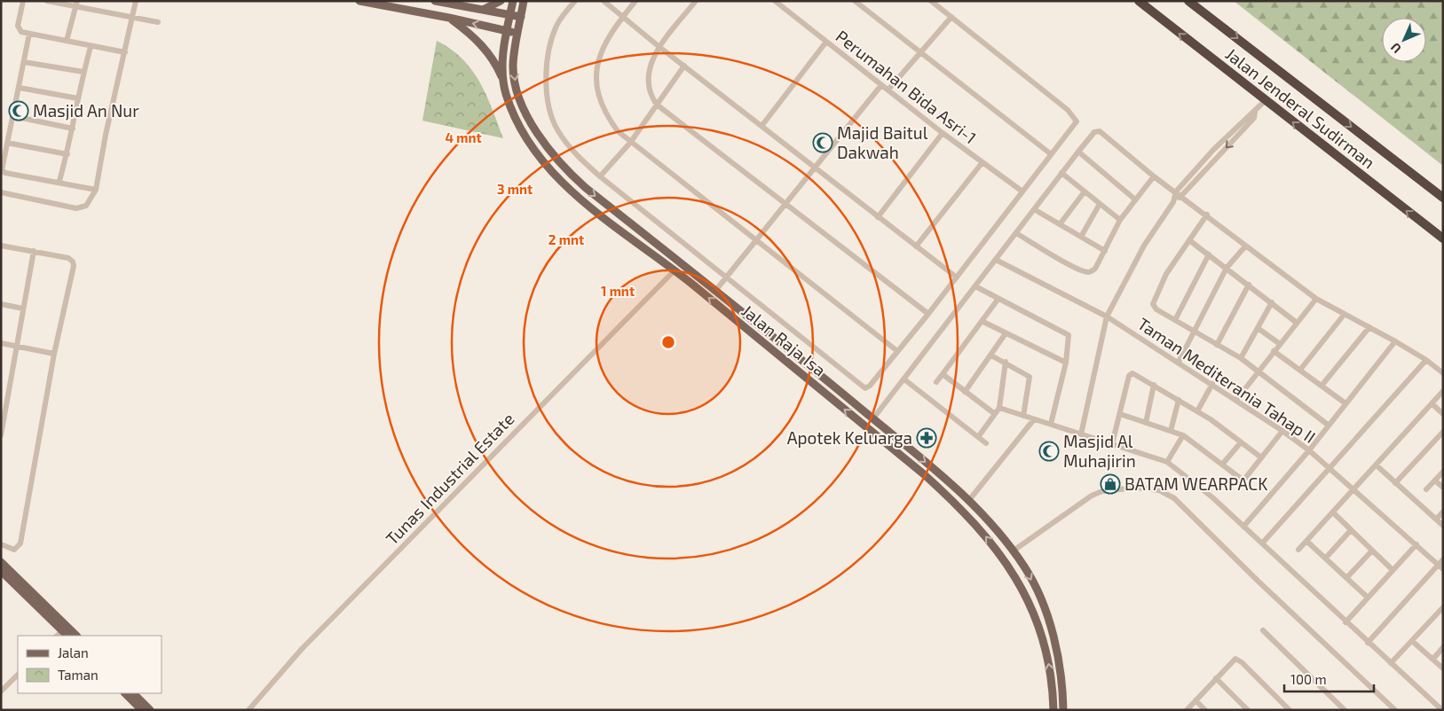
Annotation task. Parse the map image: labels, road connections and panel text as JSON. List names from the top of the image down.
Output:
{
  "streets": {
    "highway": ["Jalan Jenderal Sudirman"],
    "main road": ["Jalan Raja Isa"],
    "street": ["Perumahan Bida Asri-1", "Taman Mediterania Tahap II", "Tunas Industrial Estate"]
  },
  "crossings": [
    ["Jalan Raja Isa", "Tunas Industrial Estate"]
  ],
  "places": {
    "mosque": ["Masjid An Nur", "Majid Baitul Dakwah", "Masjid Al Muhajirin"],
    "pharmacy": ["Apotek Keluarga"],
    "shop": ["BATAM WEARPACK"]
  },
  "legend": ["Jalan", "Taman"],
  "scale_bar": "100 m",
  "north": "bottom left",
  "rings": [
    "4 mnt",
    "3 mnt",
    "2 mnt",
    "1 mnt"
  ]
}
